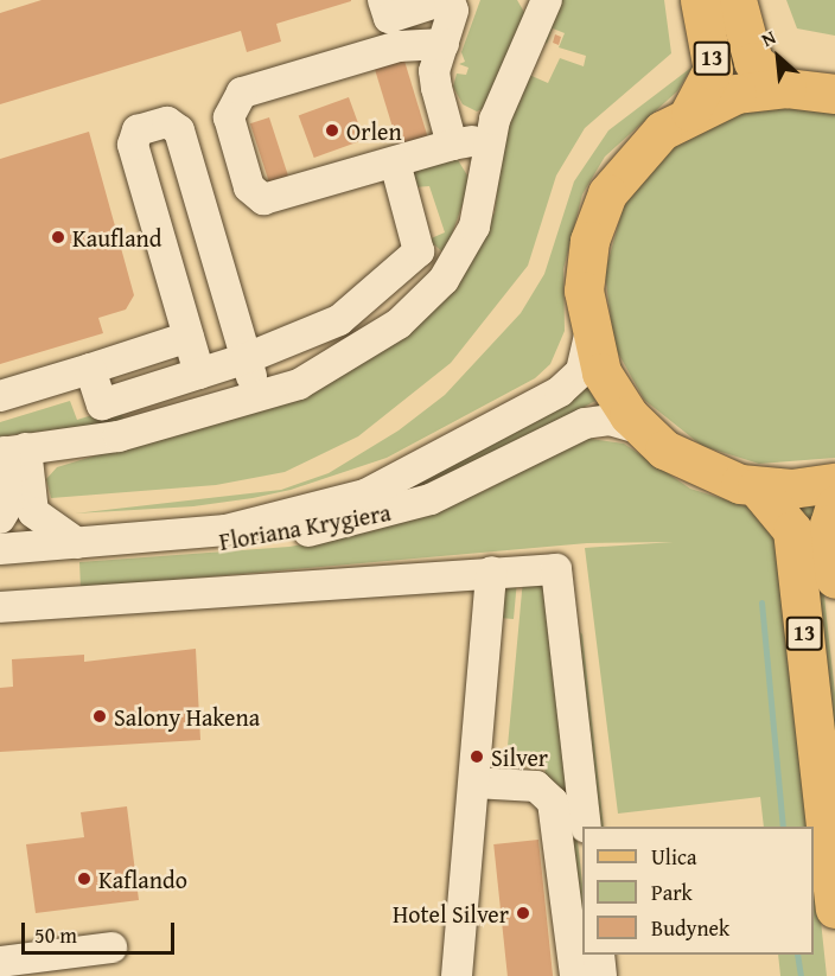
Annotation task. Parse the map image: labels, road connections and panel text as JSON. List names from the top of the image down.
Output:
{
  "streets": {
    "main road": ["13"],
    "street": ["Floriana Krygiera"]
  },
  "crossings": [
    ["13", "Floriana Krygiera"]
  ],
  "places": [
    "Orlen",
    "Kaufland",
    "Salony Hakena",
    "Silver",
    "Kaflando",
    "Hotel Silver"
  ],
  "legend": ["Ulica", "Park", "Budynek"],
  "scale_bar": "50 m",
  "north": "top left"
}
